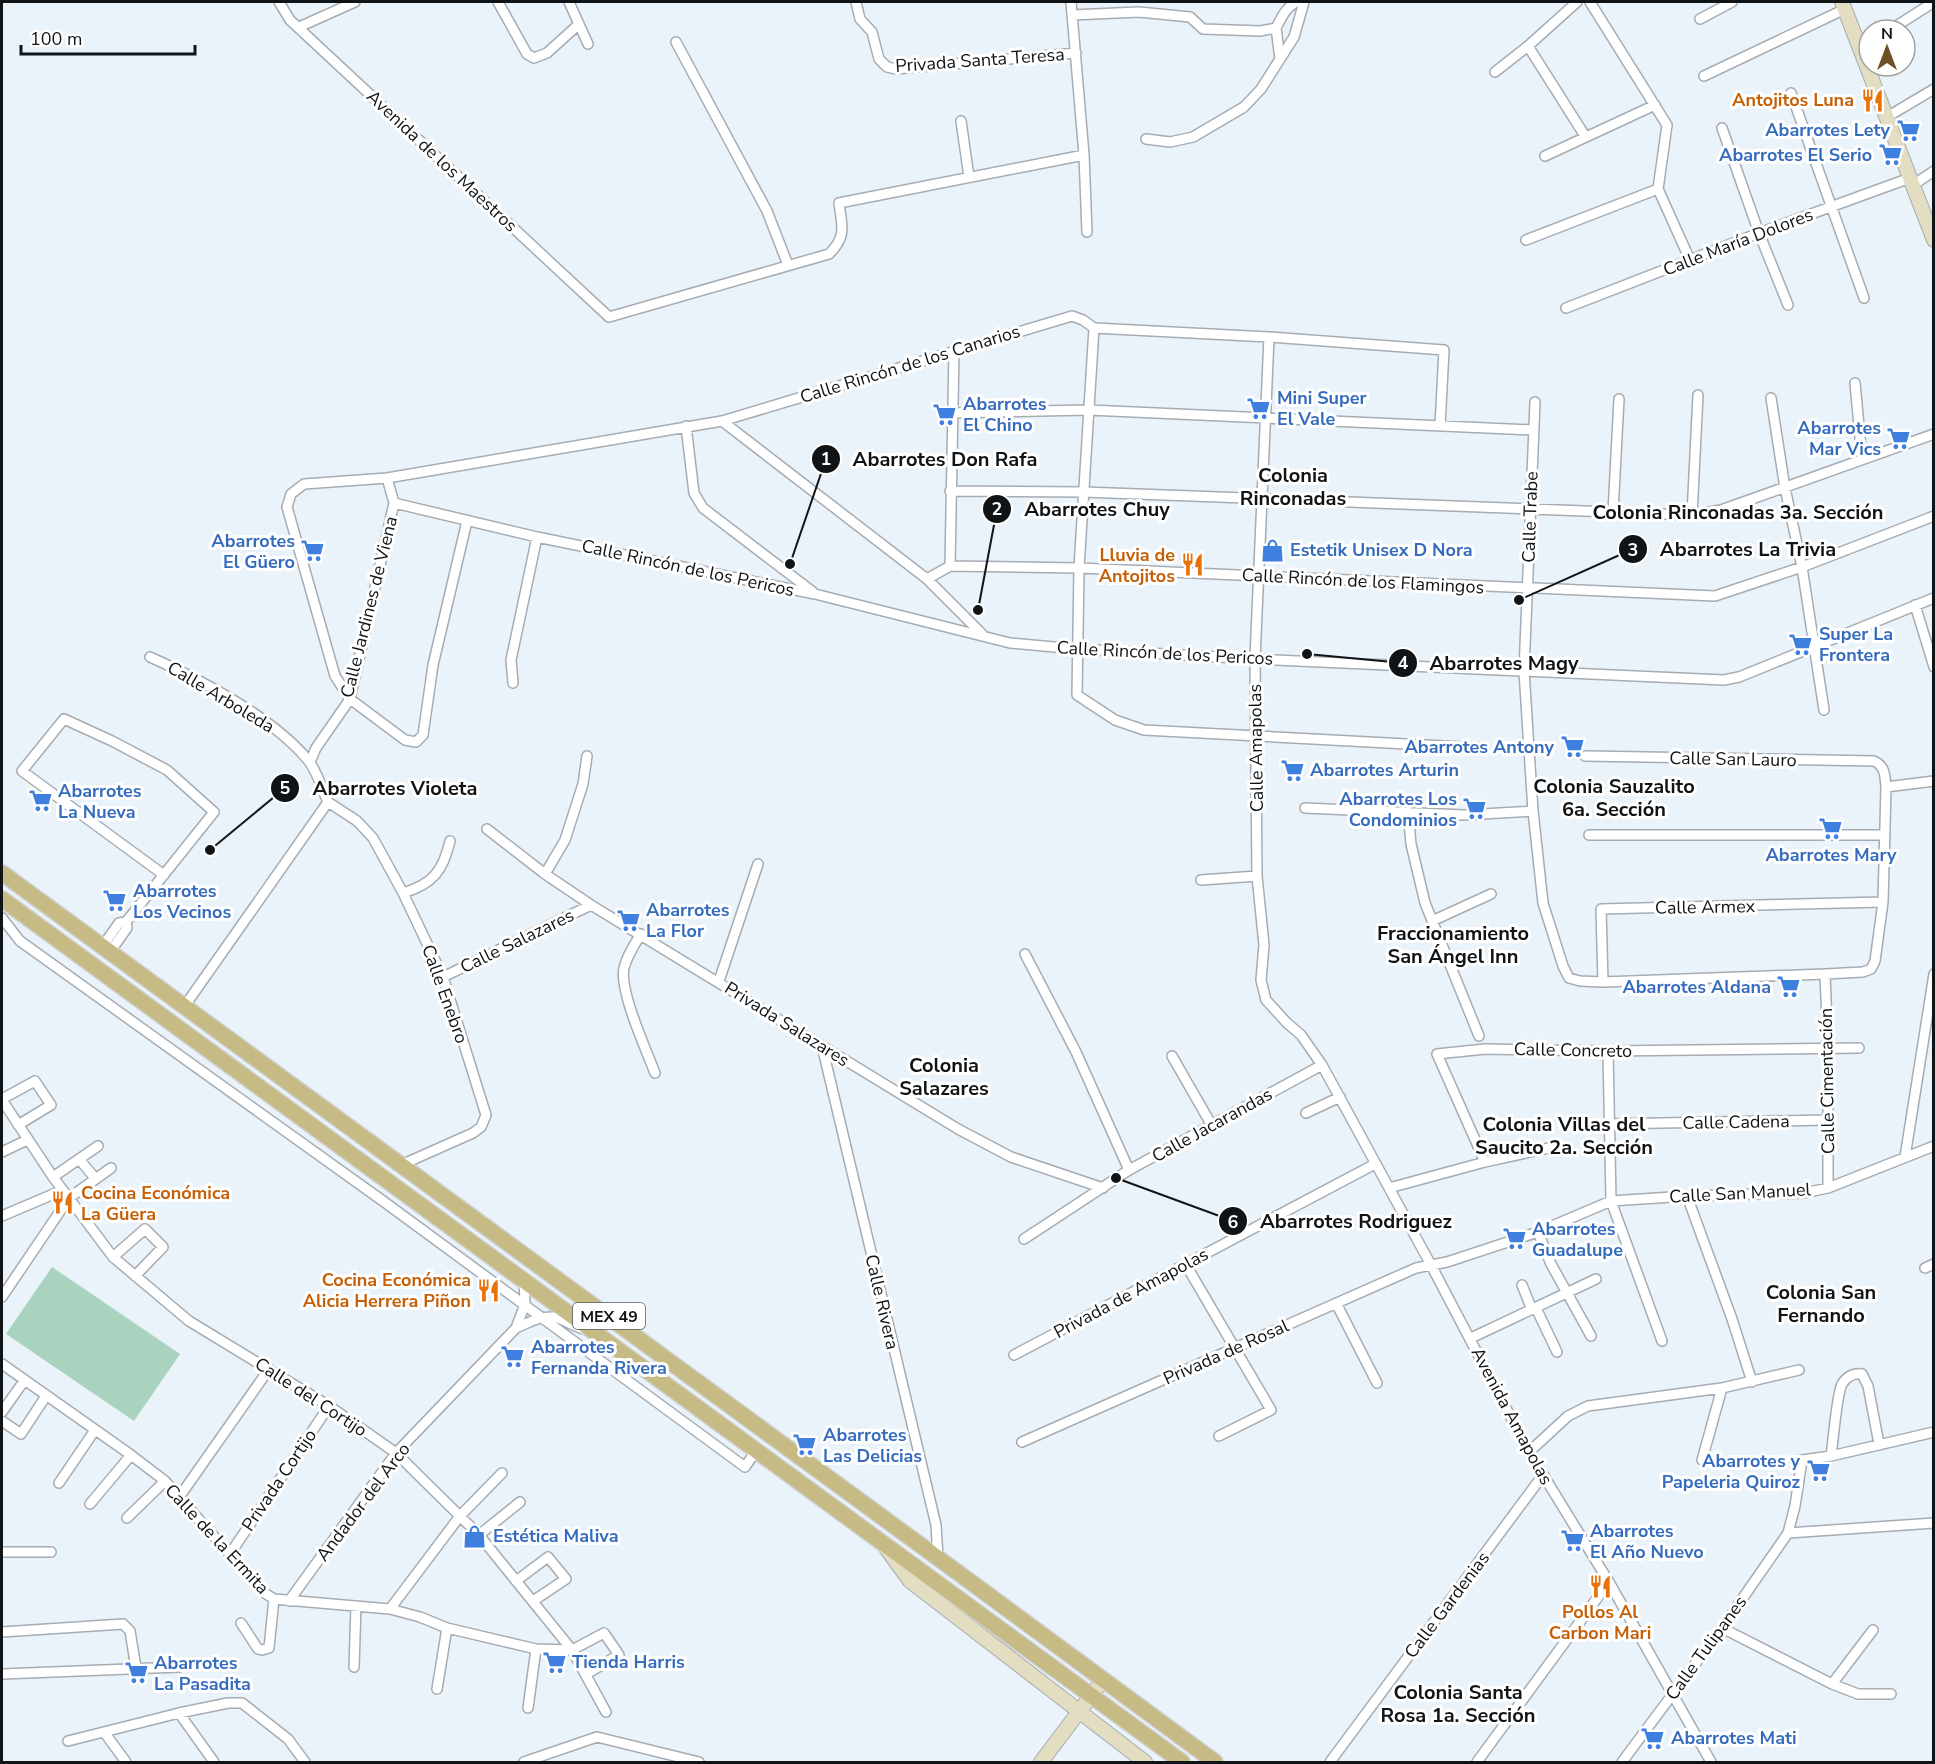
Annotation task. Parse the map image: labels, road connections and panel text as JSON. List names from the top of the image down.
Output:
{
  "streets": {
    "main road": ["MEX 49"],
    "street": [
      "Privada Santa Teresa",
      "Avenida de los Maestros",
      "Calle María Dolores",
      "Calle Rincón de los Canarios",
      "Calle Trabe",
      "Calle Rincón de los Pericos",
      "Calle Rincón de los Flamingos",
      "Calle Jardines de Viena",
      "Calle Arboleda",
      "Calle Amapolas",
      "Calle San Lauro",
      "Calle Armex",
      "Calle Salazares",
      "Calle Enebro",
      "Privada Salazares",
      "Calle Concreto",
      "Calle Cimentación",
      "Calle Cadena",
      "Calle Jacarandas",
      "Calle San Manuel",
      "Privada de Amapolas",
      "Calle Rivera",
      "Privada de Rosal",
      "Calle del Cortijo",
      "Avenida Amapolas",
      "Privada Cortijo",
      "Andador del Arco",
      "Calle de la Ermita",
      "Calle Gardenias",
      "Calle Tulipanes"
    ]
  },
  "crossings": [
    ["Calle Rincón de los Canarios", "Calle Jardines de Viena"],
    ["Calle Rincón de los Canarios", "Calle Amapolas"],
    ["Calle Trabe", "Calle Rincón de los Pericos"],
    ["Calle Trabe", "Calle Rincón de los Flamingos"],
    ["Calle Trabe", "Calle Armex"],
    ["Calle Trabe", "Calle Cimentación"],
    ["Calle Rincón de los Pericos", "Calle Jardines de Viena"],
    ["Calle Rincón de los Pericos", "Calle Amapolas"],
    ["Calle Rincón de los Flamingos", "Calle Amapolas"],
    ["Calle Jardines de Viena", "Calle Arboleda"],
    ["Calle Arboleda", "Calle Enebro"],
    ["Calle Amapolas", "Calle Jacarandas"],
    ["Calle Amapolas", "Avenida Amapolas"],
    ["Calle Salazares", "Calle Enebro"],
    ["Calle Salazares", "Privada Salazares"],
    ["Calle Enebro", "MEX 49"],
    ["Privada Salazares", "Calle Jacarandas"],
    ["Privada Salazares", "Calle Rivera"],
    ["Calle Concreto", "Calle Cimentación"],
    ["Calle Cimentación", "Calle Cadena"],
    ["Calle Cimentación", "Calle San Manuel"],
    ["Calle Jacarandas", "Avenida Amapolas"],
    ["Calle San Manuel", "Privada de Rosal"],
    ["Privada de Amapolas", "Avenida Amapolas"],
    ["Calle Rivera", "MEX 49"],
    ["MEX 49", "Andador del Arco"],
    ["Privada de Rosal", "Avenida Amapolas"],
    ["Calle del Cortijo", "Privada Cortijo"],
    ["Calle del Cortijo", "Andador del Arco"],
    ["Calle del Cortijo", "Calle de la Ermita"],
    ["Avenida Amapolas", "Calle Gardenias"],
    ["Avenida Amapolas", "Calle Tulipanes"],
    ["Privada Cortijo", "Calle de la Ermita"],
    ["Andador del Arco", "Calle de la Ermita"]
  ],
  "districts": [
    "Colonia Rinconadas",
    "Colonia Rinconadas 3a. Sección",
    "Colonia Sauzalito 6a. Sección",
    "Fraccionamiento San Ángel Inn",
    "Colonia Salazares",
    "Colonia Villas del Saucito 2a. Sección",
    "Colonia San Fernando",
    "Colonia Santa Rosa 1a. Sección"
  ],
  "places": {
    "restaurant": [
      "Antojitos Luna",
      "Lluvia de Antojitos",
      "Cocina Económica La Güera",
      "Cocina Económica Alicia Herrera Piñon",
      "Pollos Al Carbon Mari"
    ],
    "supermarket": [
      "Abarrotes Lety",
      "Abarrotes El Serio",
      "Mini Super El Vale",
      "Abarrotes El Chino",
      "Abarrotes Mar Vics",
      "Abarrotes El Güero",
      "Super La Frontera",
      "Abarrotes Antony",
      "Abarrotes Arturin",
      "Abarrotes La Nueva",
      "Abarrotes Los Condominios",
      "Abarrotes Mary",
      "Abarrotes Los Vecinos",
      "Abarrotes La Flor",
      "Abarrotes Aldana",
      "Abarrotes Guadalupe",
      "Abarrotes Fernanda Rivera",
      "Abarrotes Las Delicias",
      "Abarrotes y Papeleria Quiroz",
      "Abarrotes El Año Nuevo",
      "Tienda Harris",
      "Abarrotes La Pasadita",
      "Abarrotes Mati"
    ],
    "shop": ["Estetik Unisex D Nora", "Estética Maliva"],
    "other": [
      "Abarrotes Don Rafa",
      "Abarrotes La Trivia",
      "Abarrotes Chuy",
      "Abarrotes Magy",
      "Abarrotes Violeta",
      "Abarrotes Rodriguez"
    ]
  },
  "scale_bar": "100 m",
  "north": "top"
}
